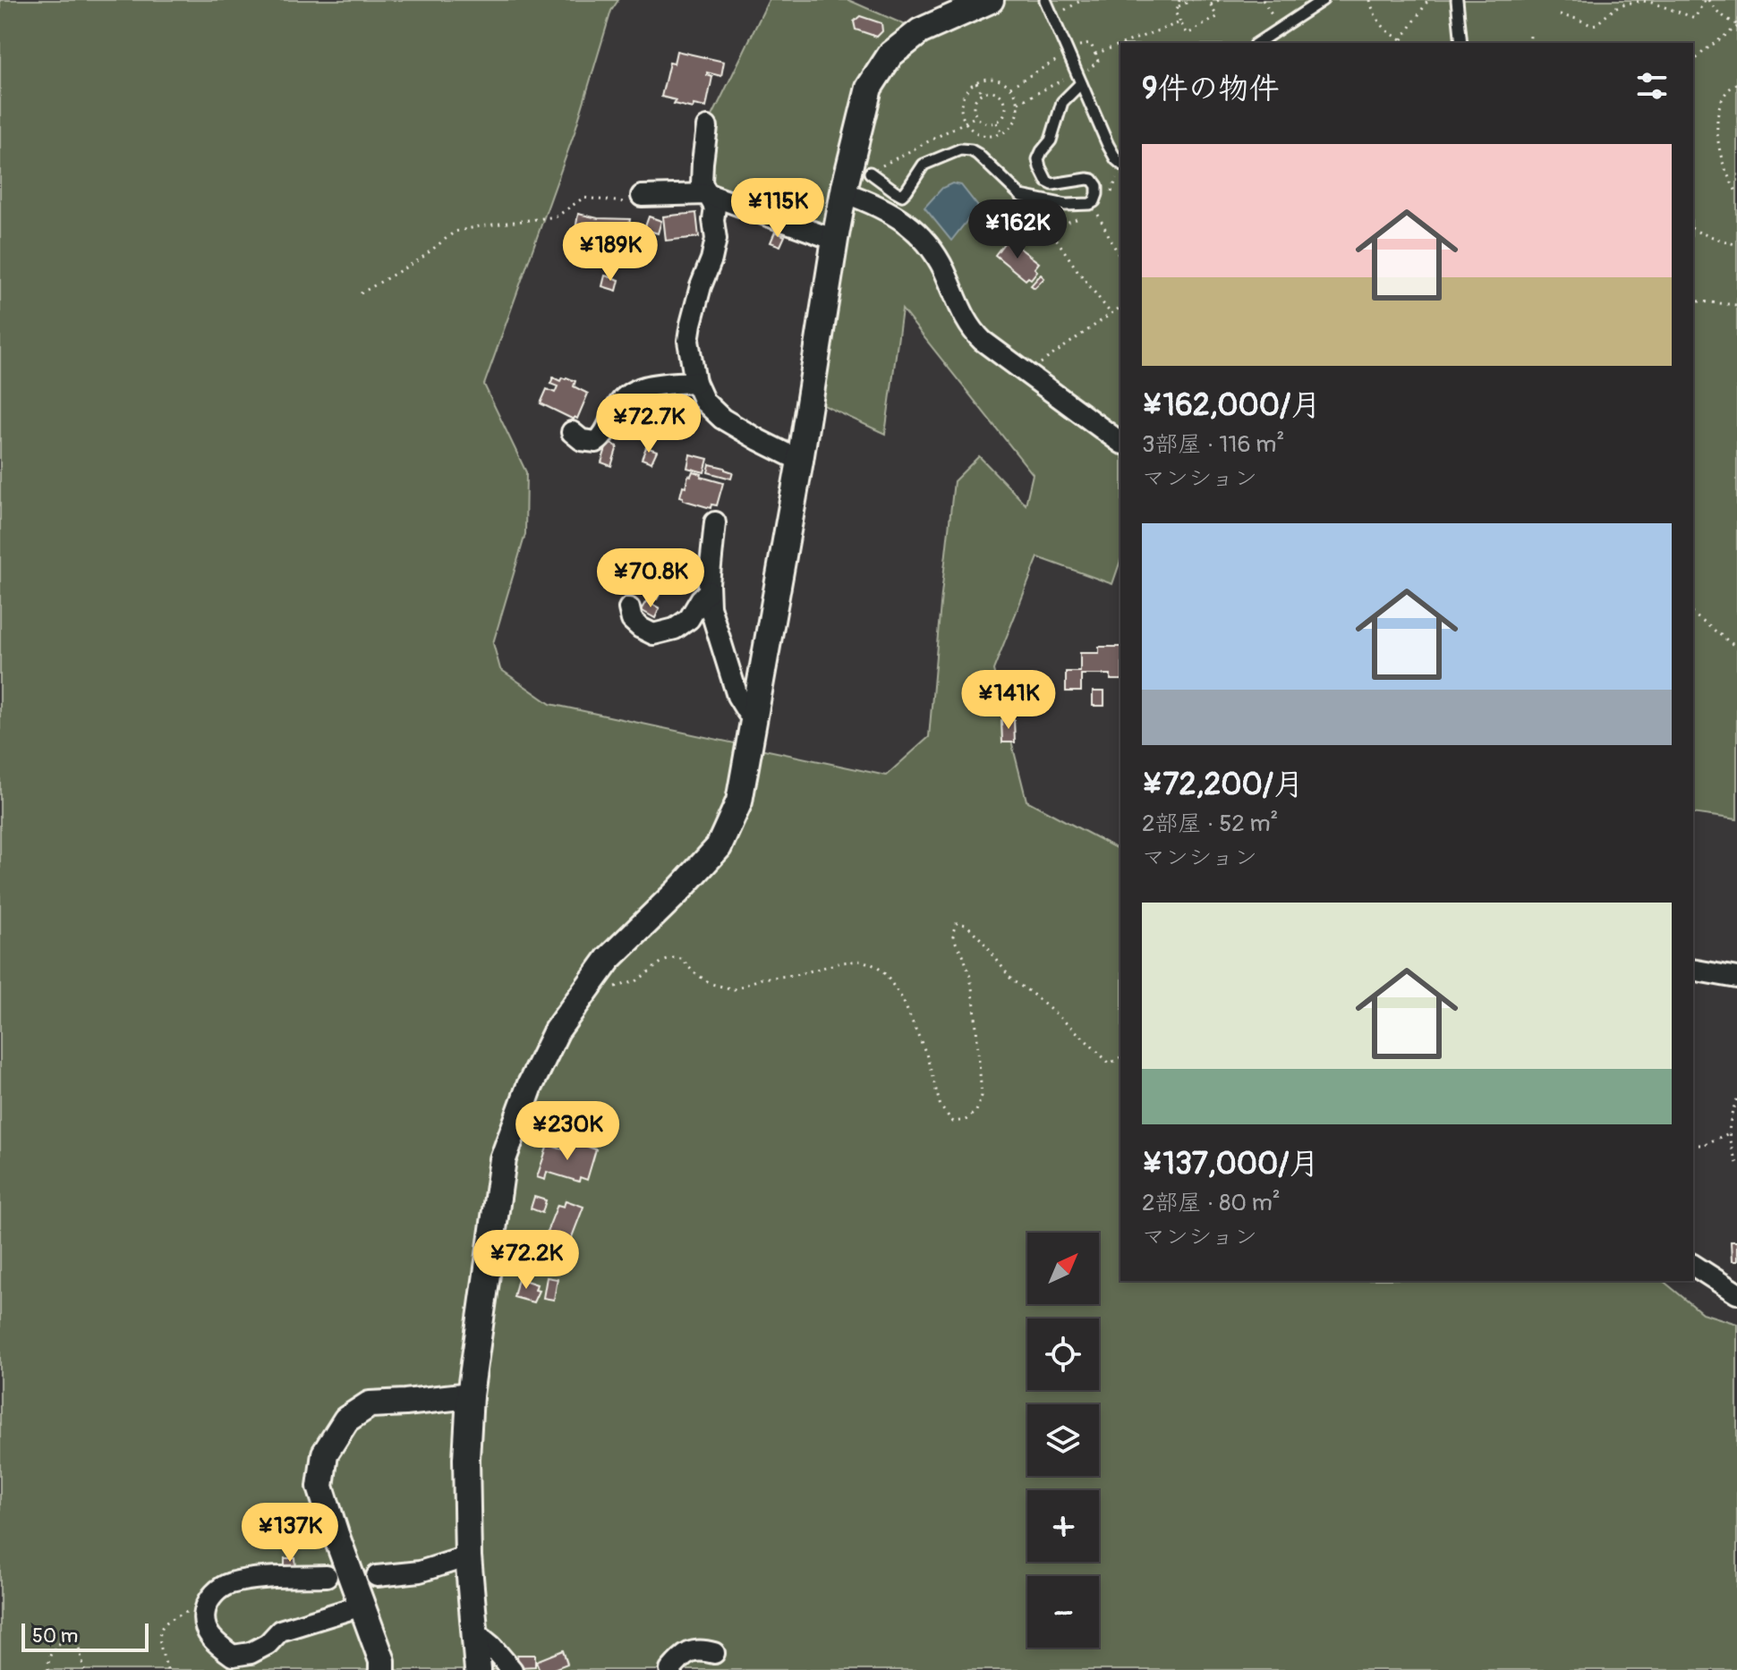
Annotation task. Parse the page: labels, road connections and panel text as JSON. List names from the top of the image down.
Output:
{
  "scale_bar": "50 m",
  "north": "top right",
  "page": {
    "heading": "9件の物件",
    "list": [
      {
        "name": "¥162,000/月",
        "note": "3部屋 · 116 m² · マンション"
      },
      {
        "name": "¥72,200/月",
        "note": "2部屋 · 52 m² · マンション"
      },
      {
        "name": "¥137,000/月",
        "note": "2部屋 · 80 m² · マンション"
      }
    ],
    "price": [
      "¥115K",
      "¥162K",
      "¥189K",
      "¥72.7K",
      "¥70.8K",
      "¥141K",
      "¥230K",
      "¥72.2K",
      "¥137K"
    ],
    "map_buttons": ["+", "−"],
    "scale": "50 m"
  }
}
